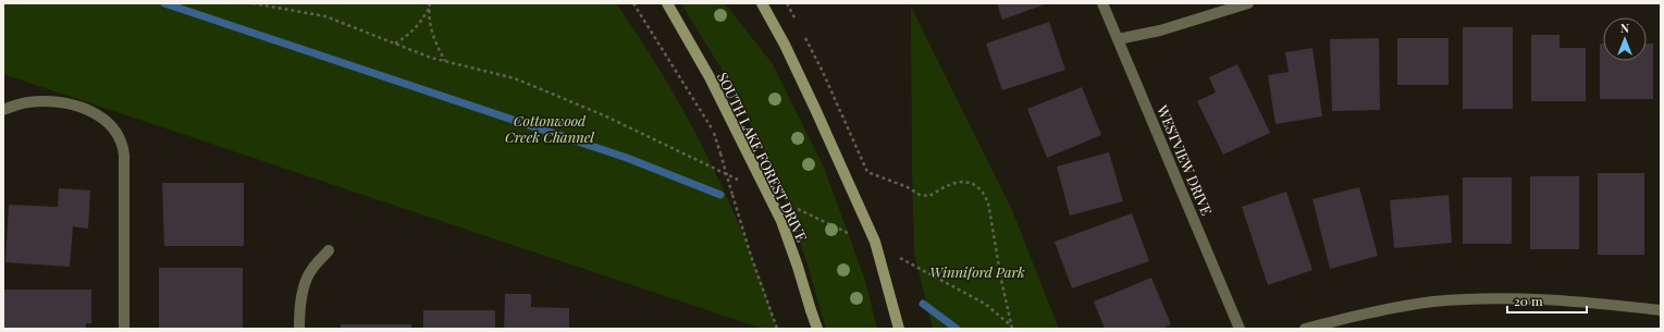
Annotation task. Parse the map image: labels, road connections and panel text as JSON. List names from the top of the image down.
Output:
{
  "streets": {
    "main road": ["SOUTH LAKE FOREST DRIVE"],
    "street": ["WESTVIEW DRIVE"]
  },
  "parks": ["Cottonwood Creek Channel", "Winniford Park"],
  "scale_bar": "20 m",
  "north": "top"
}
